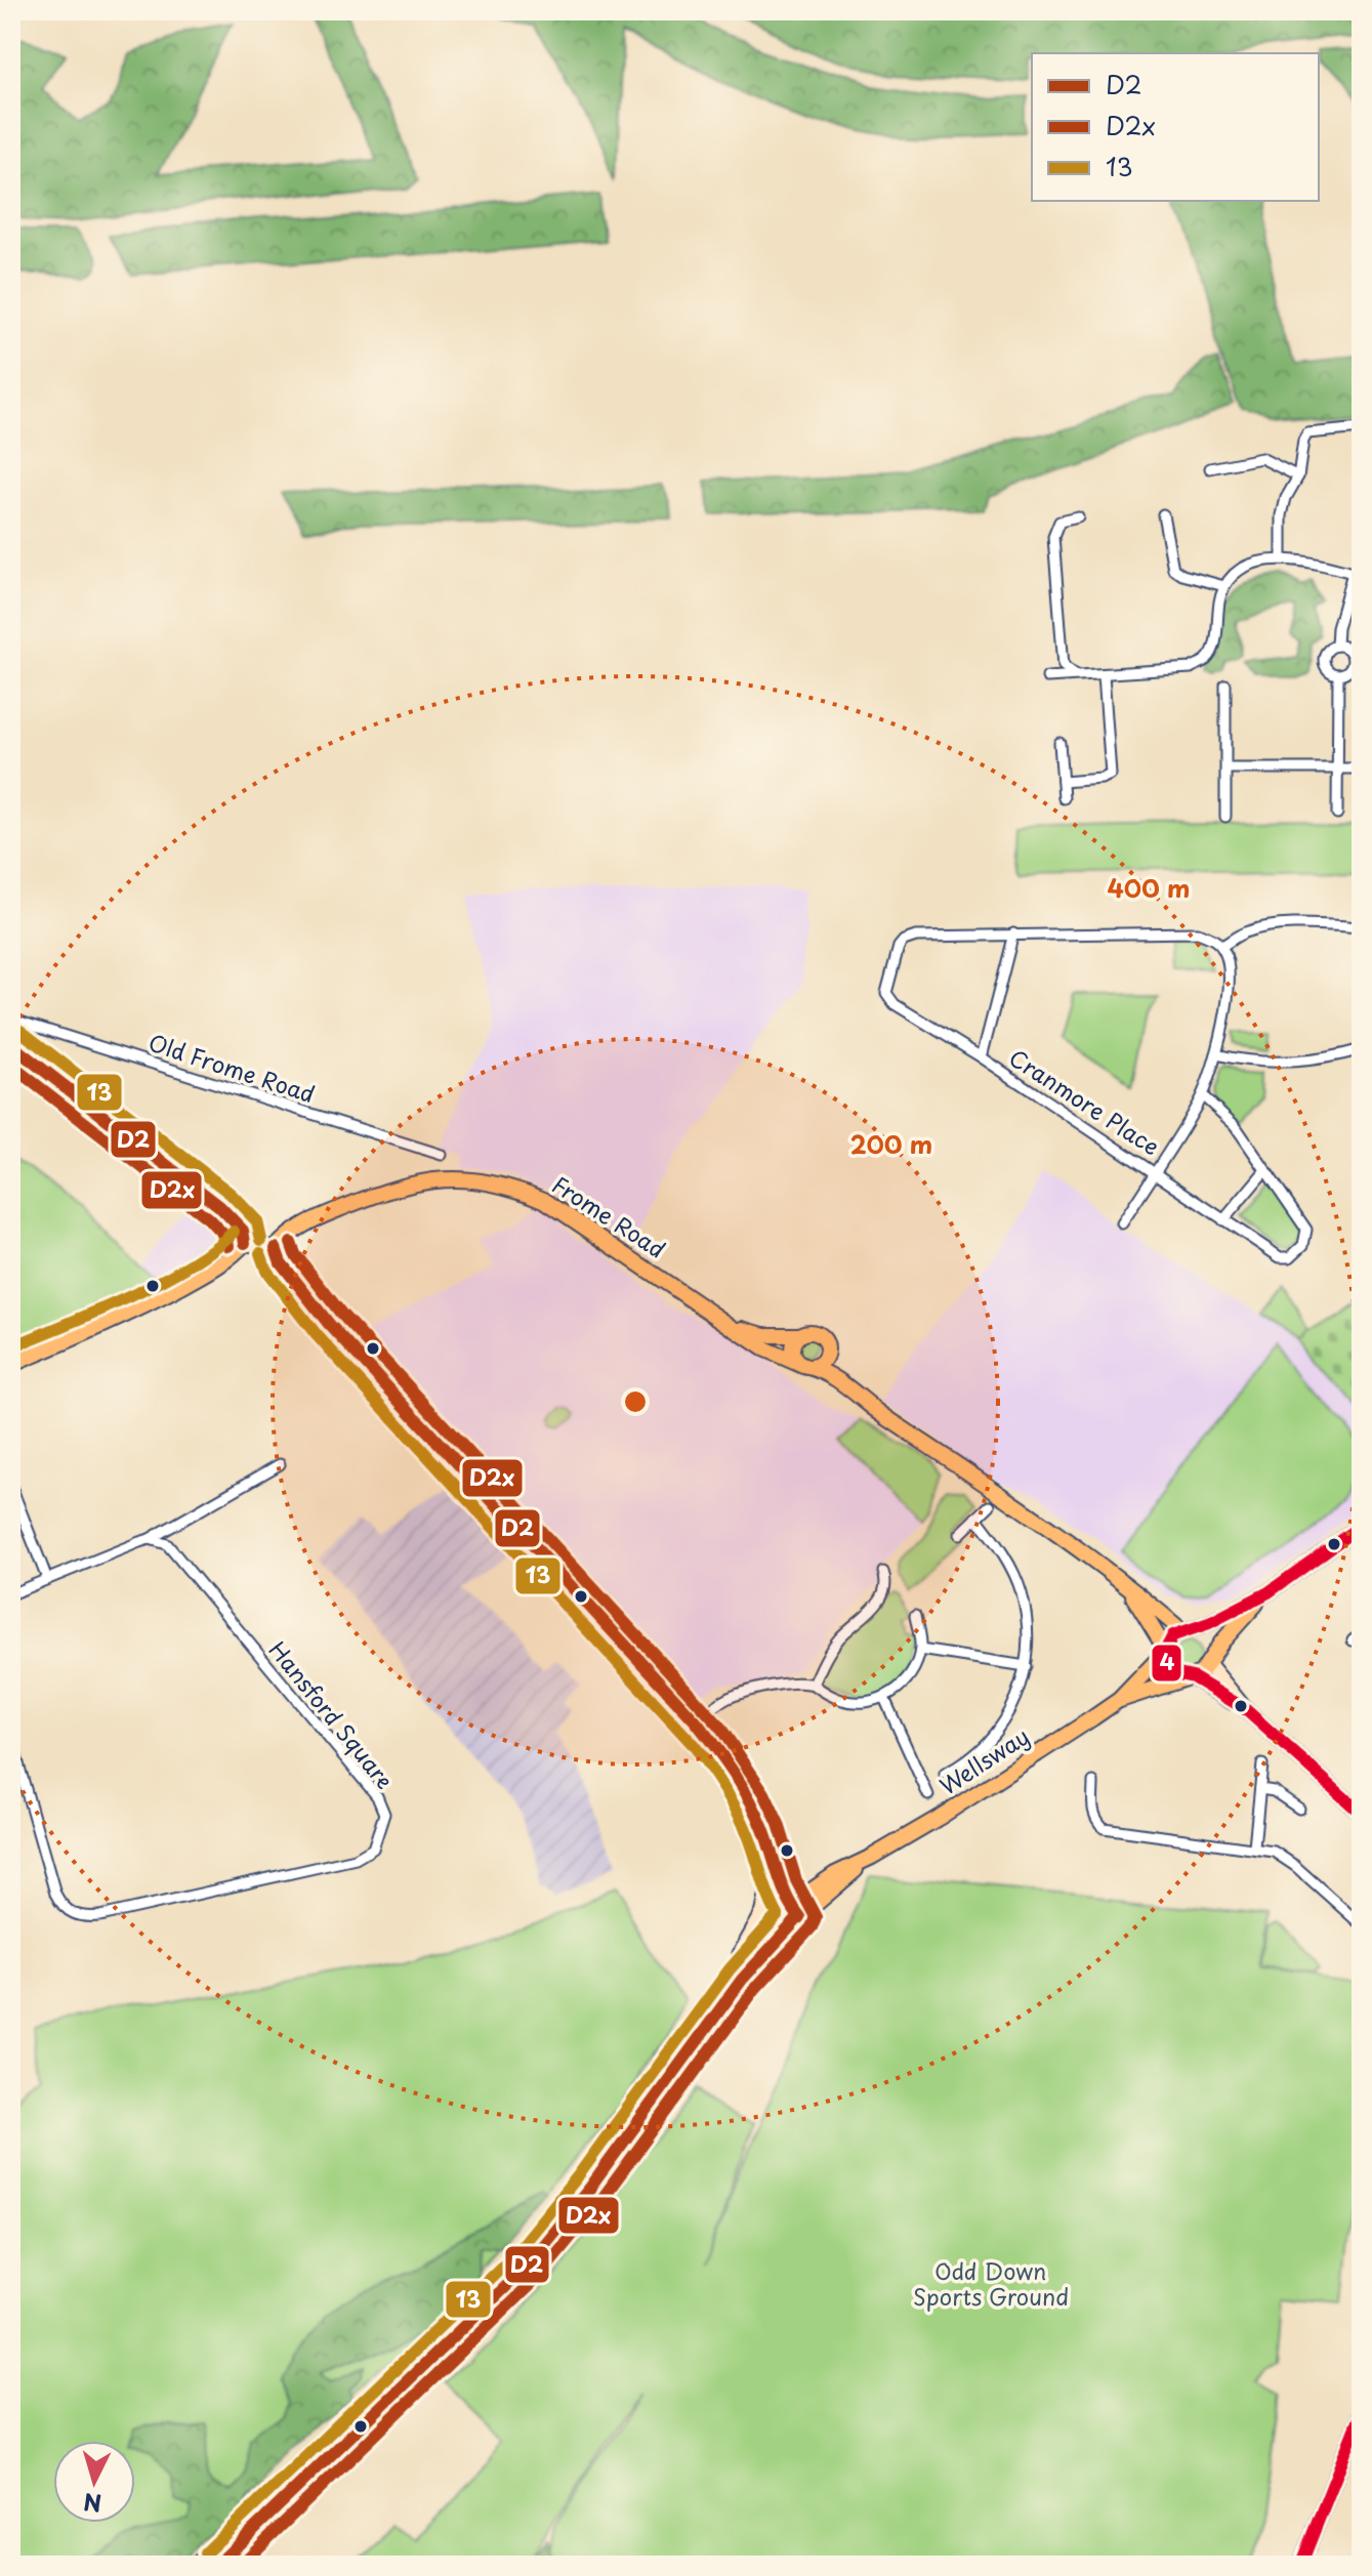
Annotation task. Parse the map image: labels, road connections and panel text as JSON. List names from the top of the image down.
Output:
{
  "streets": {
    "main road": ["Frome Road", "Wellsway"],
    "street": ["Old Frome Road", "Cranmore Place", "Hansford Square"]
  },
  "crossings": [
    ["Frome Road", "Wellsway"]
  ],
  "parks": ["Odd Down Sports Ground"],
  "lines": [
    "transit line 13",
    "transit line D2",
    "transit line D2x",
    "transit line 4"
  ],
  "legend": ["D2", "D2x", "13"],
  "north": "bottom",
  "rings": ["400 m", "200 m"]
}
